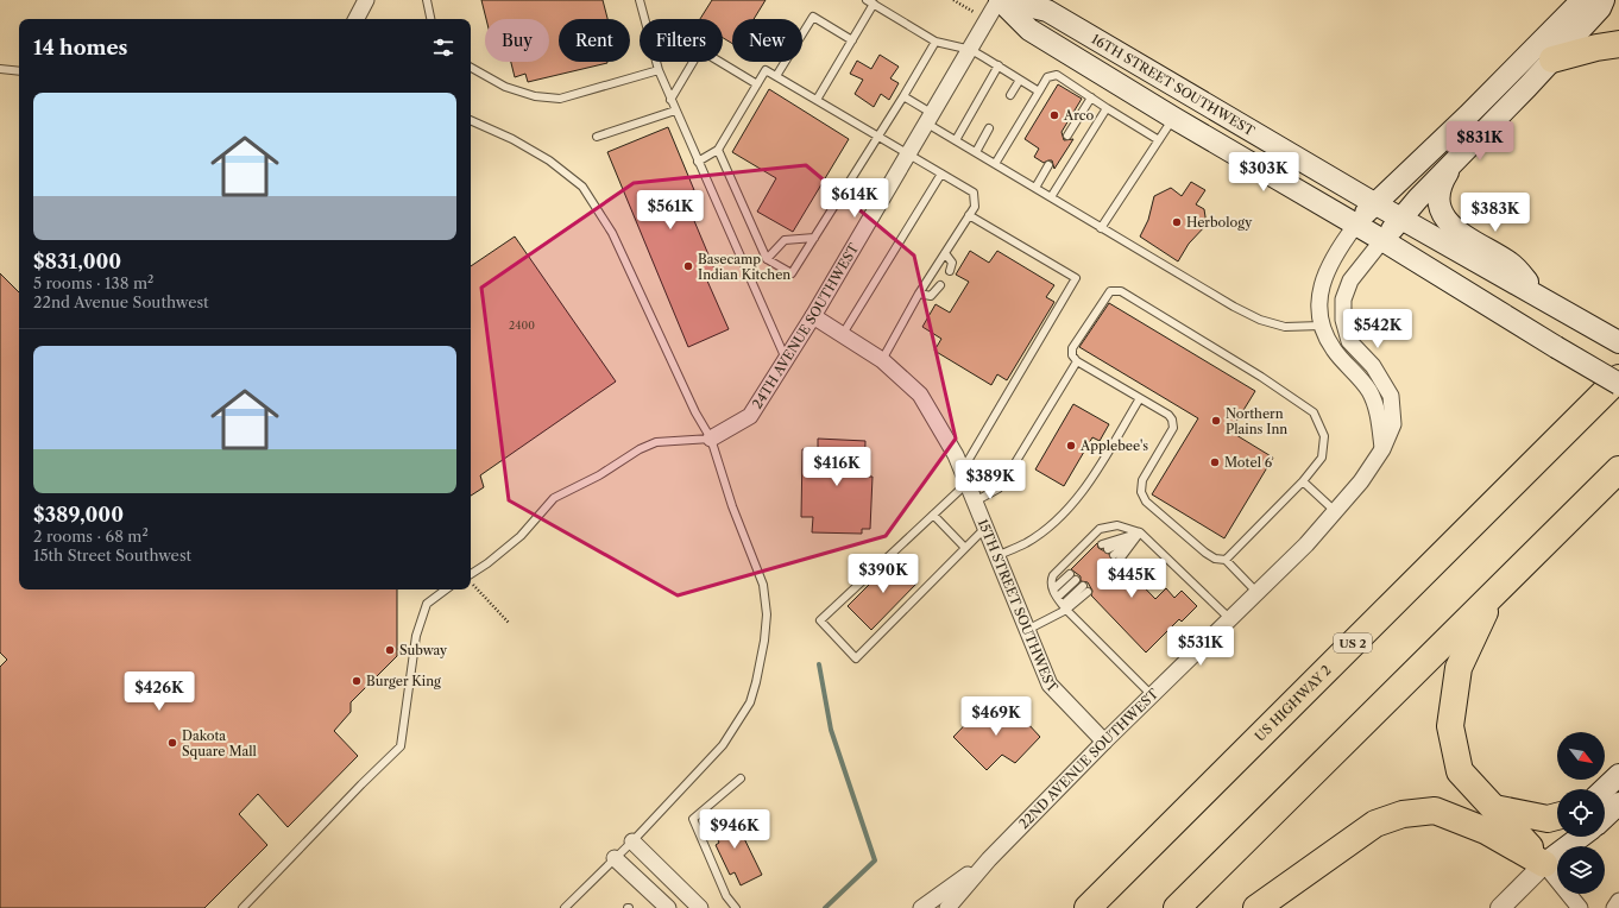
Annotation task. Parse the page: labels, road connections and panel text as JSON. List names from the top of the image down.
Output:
{
  "streets": {
    "highway": ["US 2", "US HIGHWAY 2"],
    "main road": ["16TH STREET SOUTHWEST", "22ND AVENUE SOUTHWEST"],
    "street": ["24TH AVENUE SOUTHWEST", "15TH STREET SOUTHWEST"]
  },
  "crossings": [
    ["16TH STREET SOUTHWEST", "24TH AVENUE SOUTHWEST"],
    ["16TH STREET SOUTHWEST", "22ND AVENUE SOUTHWEST"],
    ["24TH AVENUE SOUTHWEST", "15TH STREET SOUTHWEST"],
    ["15TH STREET SOUTHWEST", "22ND AVENUE SOUTHWEST"]
  ],
  "places": [
    "Arco",
    "Herbology",
    "Basecamp Indian Kitchen",
    "Northern Plains Inn",
    "Applebee's",
    "Motel 6",
    "Subway",
    "Burger King",
    "Dakota Square Mall"
  ],
  "house_numbers": ["2400"],
  "north": "bottom right",
  "page": {
    "chip": [
      "Buy",
      "Rent",
      "Filters",
      "New"
    ],
    "heading": "14 homes",
    "list": [
      {
        "name": "$831,000",
        "note": "5 rooms · 138 m² · 22nd Avenue Southwest"
      },
      {
        "name": "$389,000",
        "note": "2 rooms · 68 m² · 15th Street Southwest"
      }
    ],
    "price": [
      "$831K",
      "$303K",
      "$614K",
      "$561K",
      "$383K",
      "$542K",
      "$416K",
      "$389K",
      "$390K",
      "$445K",
      "$531K",
      "$426K",
      "$469K",
      "$946K"
    ]
  }
}
